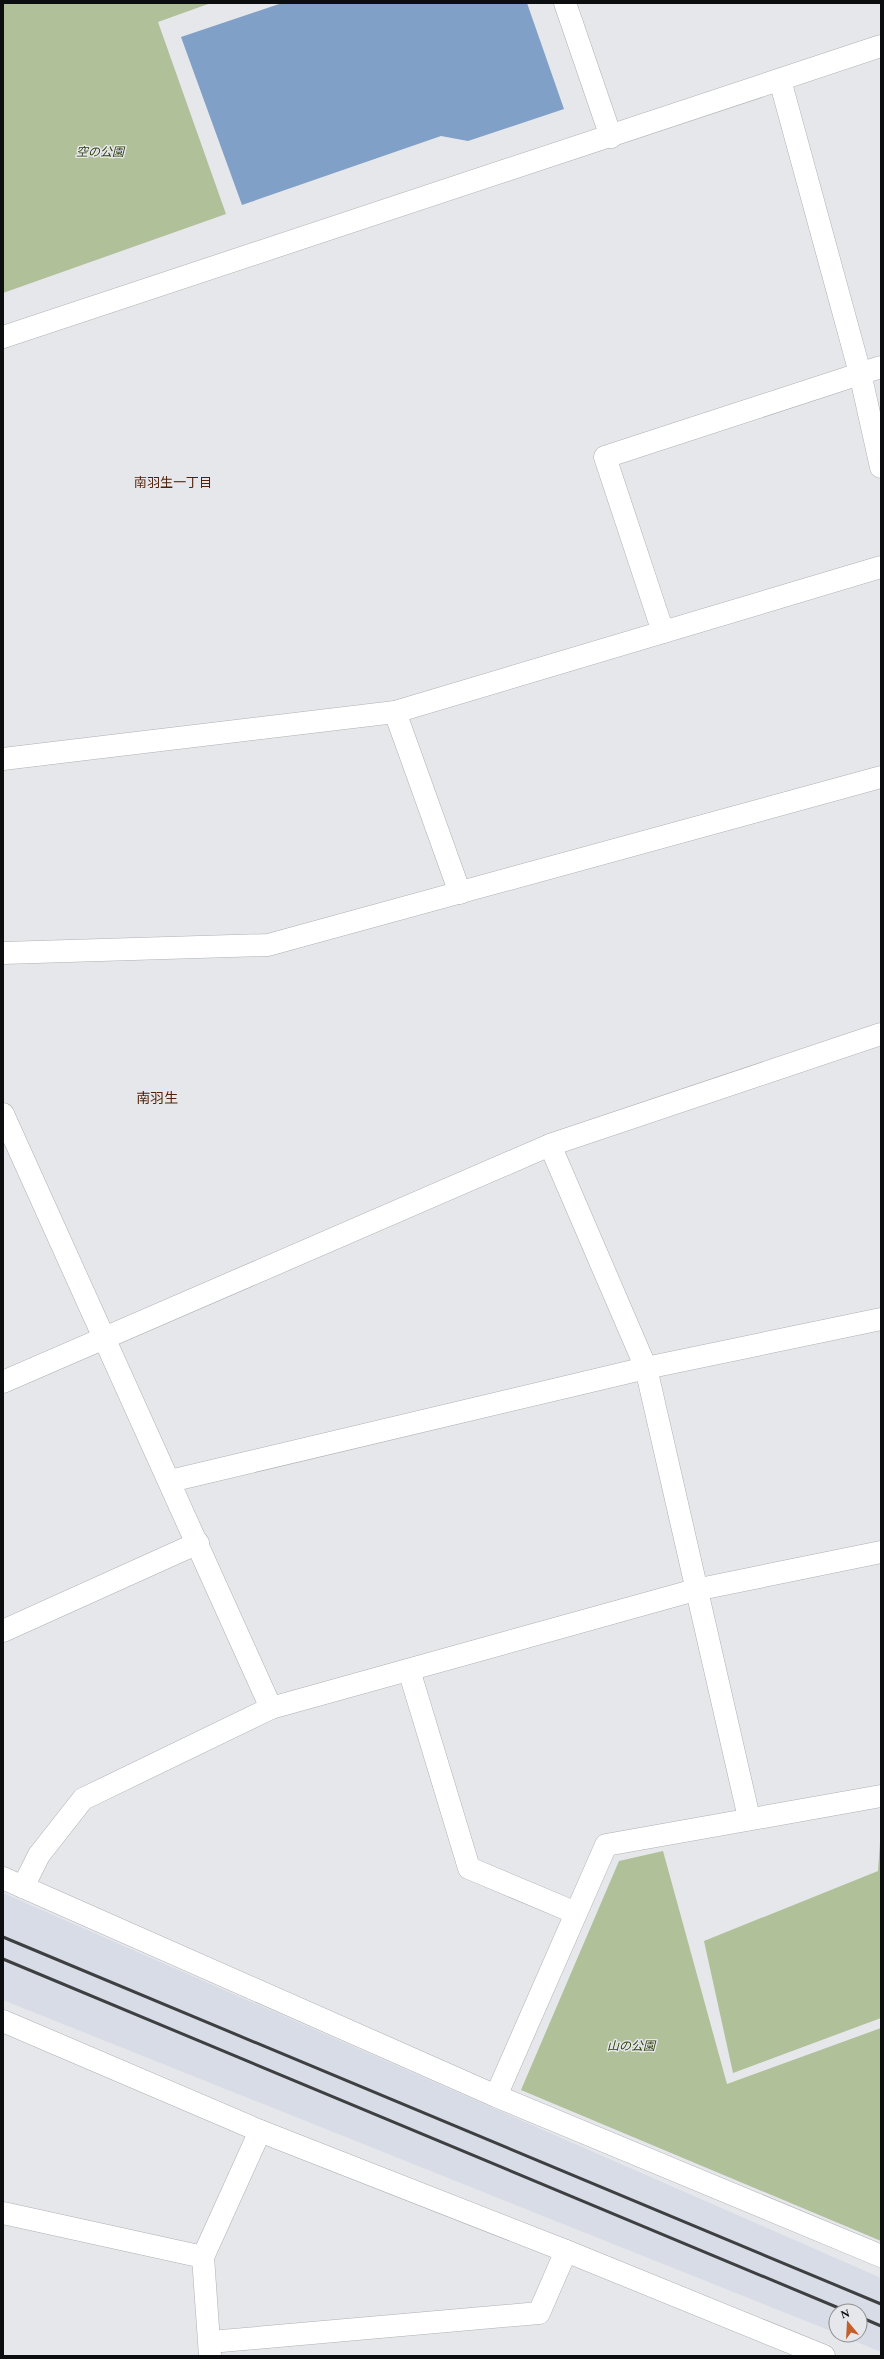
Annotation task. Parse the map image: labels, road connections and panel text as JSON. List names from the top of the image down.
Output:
{
  "districts": ["南羽生一丁目", "南羽生"],
  "parks": ["空の公園", "山の公園"],
  "north": "top"
}
